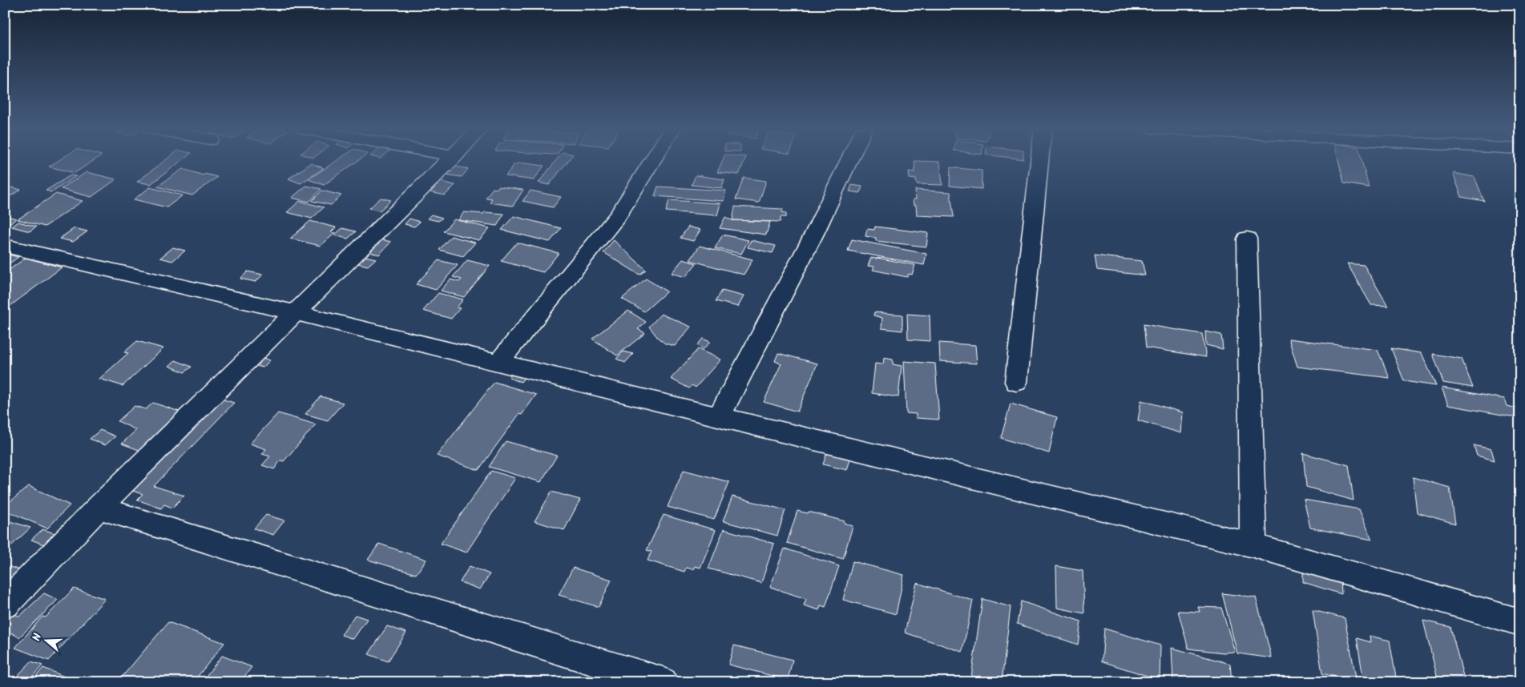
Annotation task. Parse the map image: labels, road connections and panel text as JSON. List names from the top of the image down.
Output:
{
  "north": "left"
}
